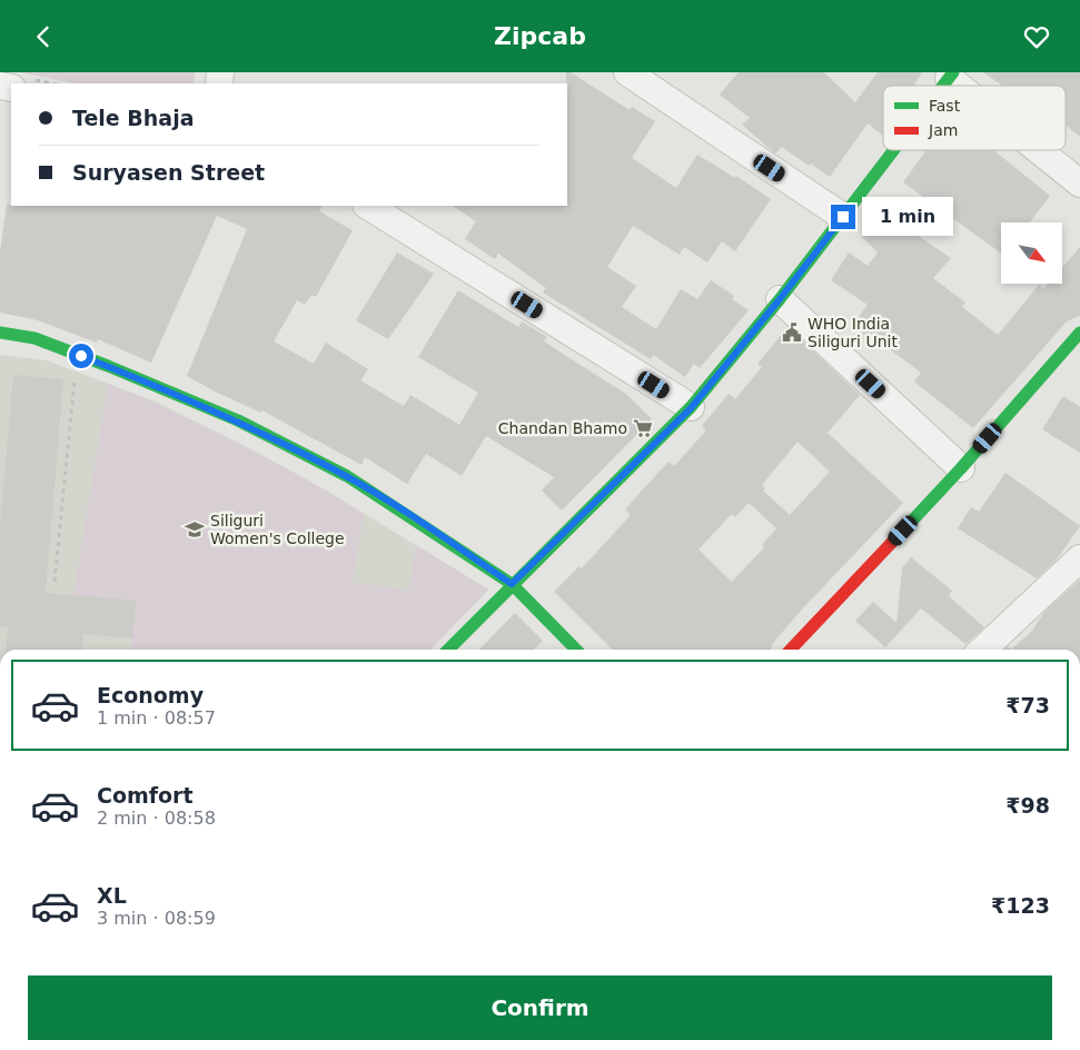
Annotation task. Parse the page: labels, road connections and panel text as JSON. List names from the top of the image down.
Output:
{
  "places": {
    "public building": ["WHO India Siliguri Unit"],
    "supermarket": ["Chandan Bhamo"],
    "school or university": ["Siliguri Women's College"]
  },
  "legend": ["Fast", "Jam"],
  "north": "bottom right",
  "page": {
    "header": "Zipcab",
    "banner": ["Tele Bhaja", "Suryasen Street"],
    "bubble": "1 min",
    "list": [
      {
        "name": "Economy",
        "note": "1 min · 08:57",
        "value": "₹73"
      },
      {
        "name": "Comfort",
        "note": "2 min · 08:58",
        "value": "₹98"
      },
      {
        "name": "XL",
        "note": "3 min · 08:59",
        "value": "₹123"
      }
    ],
    "buttons": "Confirm"
  }
}
